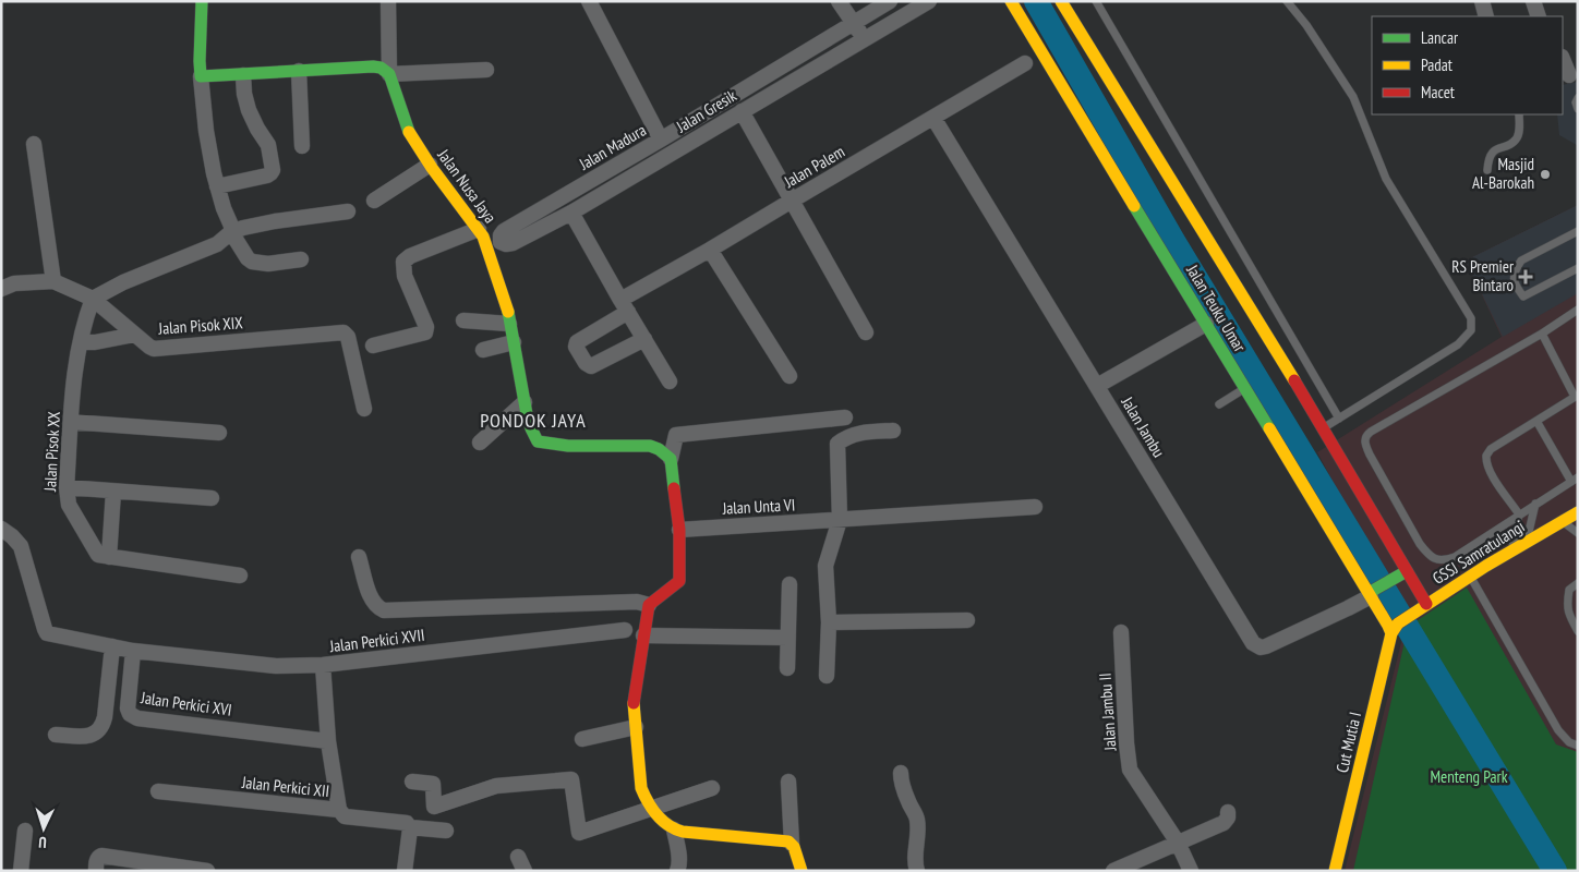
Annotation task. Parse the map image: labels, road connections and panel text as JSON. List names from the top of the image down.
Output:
{
  "streets": {
    "main road": [
      "Jalan Nusa Jaya",
      "Jalan Teuku Umar",
      "GSSJ Samratulangi",
      "Cut Mutia I"
    ],
    "street": [
      "Jalan Gresik",
      "Jalan Madura",
      "Jalan Palem",
      "Jalan Pisok XIX",
      "Jalan Jambu",
      "Jalan Pisok XX",
      "Jalan Unta VI",
      "Jalan Perkici XVII",
      "Jalan Perkici XVI",
      "Jalan Jambu II",
      "Jalan Perkici XII"
    ]
  },
  "crossings": [
    ["Jalan Gresik", "Jalan Madura"],
    ["Jalan Palem", "Jalan Jambu"],
    ["Jalan Teuku Umar", "Jalan Jambu"],
    ["Jalan Teuku Umar", "GSSJ Samratulangi"],
    ["Jalan Teuku Umar", "Cut Mutia I"],
    ["Jalan Pisok XIX", "Jalan Pisok XX"],
    ["GSSJ Samratulangi", "Cut Mutia I"],
    ["Jalan Perkici XVII", "Jalan Perkici XVI"]
  ],
  "districts": ["PONDOK JAYA"],
  "parks": ["Menteng Park"],
  "places": {
    "other": ["Masjid Al-Barokah"],
    "health": ["RS Premier Bintaro"]
  },
  "legend": ["Lancar", "Padat", "Macet"],
  "north": "bottom"
}
